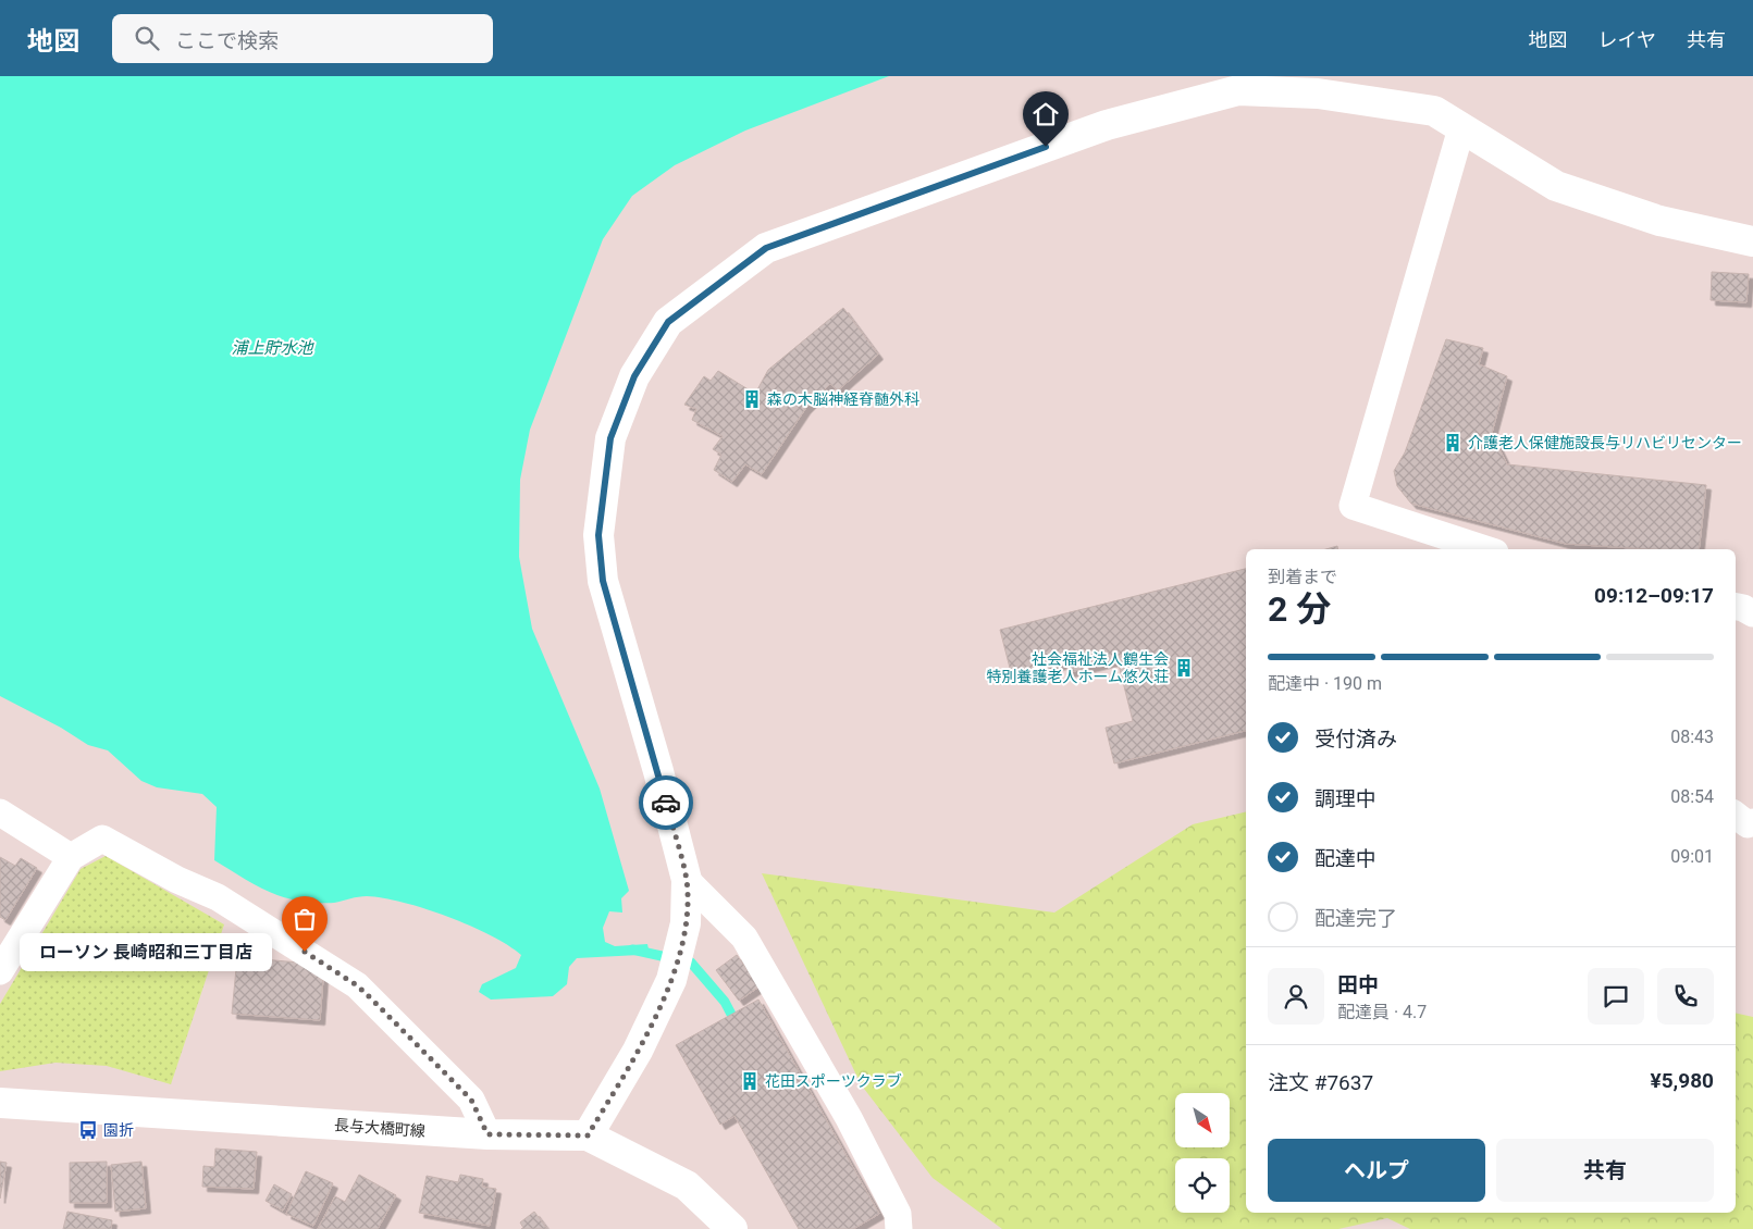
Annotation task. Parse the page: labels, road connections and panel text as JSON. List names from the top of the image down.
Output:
{
  "streets": {
    "street": ["長与大橋町線"]
  },
  "water": ["浦上貯水池"],
  "places": {
    "building": [
      "森の木脳神経脊髄外科",
      "介護老人保健施設長与リハビリセンター",
      "社会福祉法人鶴生会 特別養護老人ホーム悠久荘",
      "花田スポーツクラブ"
    ],
    "other": ["ローソン 長崎昭和三丁目店"],
    "bus stop": ["園折"]
  },
  "north": "bottom right",
  "page": {
    "header": "地図",
    "search": "ここで検索",
    "nav": ["地図", "レイヤ", "共有"],
    "heading": ["2 分", "到着まで", "09:12–09:17"],
    "panel": [
      "田中",
      "配達員 · 4.7",
      "注文 #7637",
      "¥5,980"
    ],
    "bar": "配達中 · 190 m",
    "list": [
      ["受付済み", "08:43"],
      ["調理中", "08:54"],
      ["配達中", "09:01"],
      "配達完了"
    ],
    "bubble": "ローソン 長崎昭和三丁目店",
    "buttons": ["ヘルプ", "共有"]
  }
}
